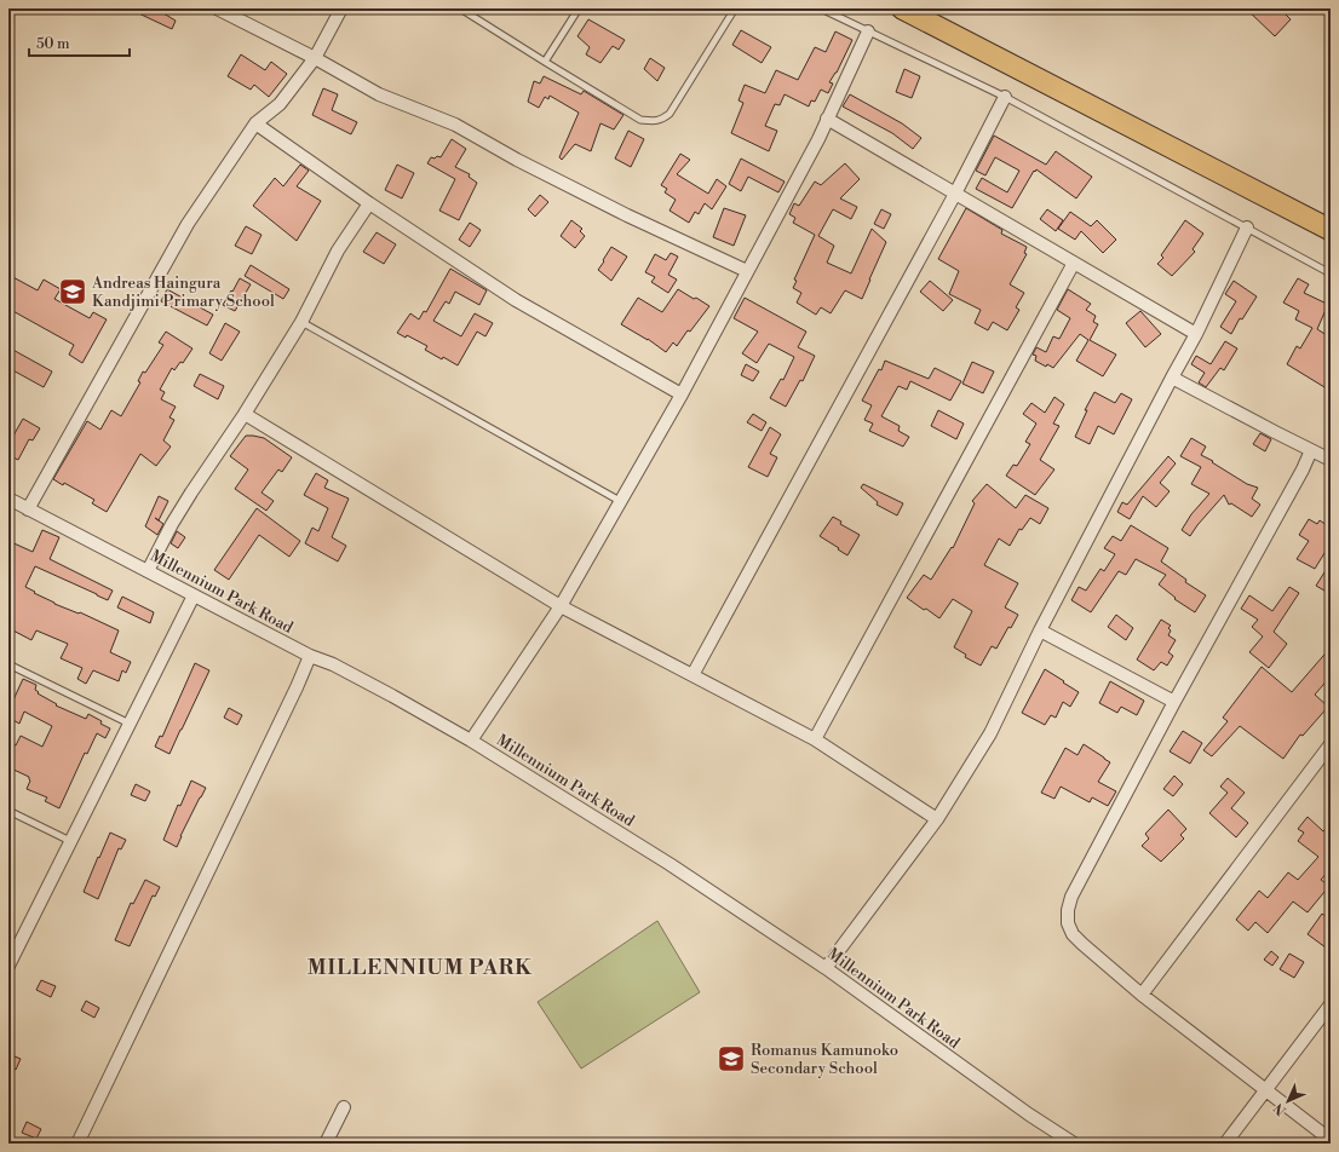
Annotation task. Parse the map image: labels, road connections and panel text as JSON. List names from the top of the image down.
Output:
{
  "streets": {
    "street": ["Millennium Park Road"]
  },
  "districts": ["MILLENNIUM PARK"],
  "places": {
    "school or university": ["Andreas Haingura Kandjimi Primary School", "Romanus Kamunoko Secondary School"]
  },
  "scale_bar": "50 m",
  "north": "bottom left"
}
